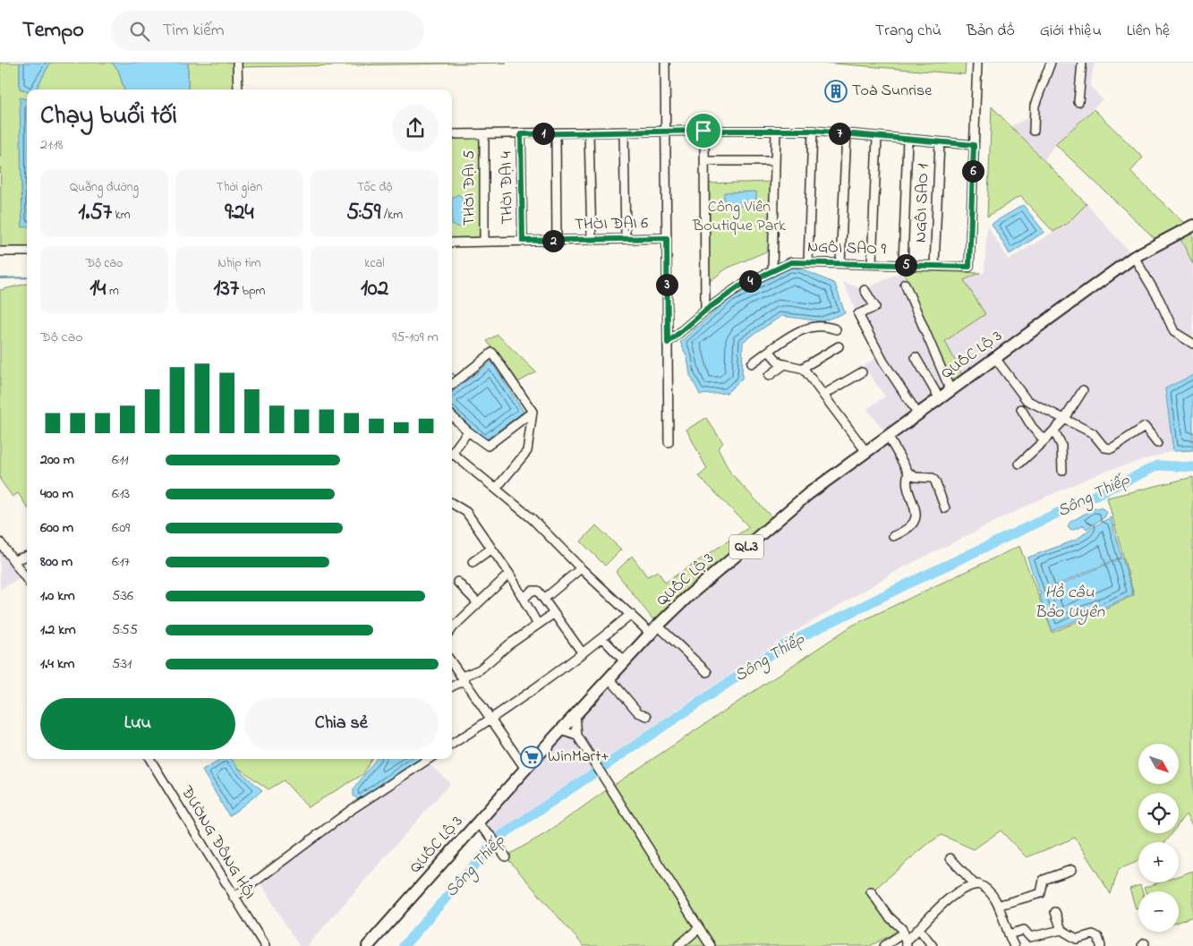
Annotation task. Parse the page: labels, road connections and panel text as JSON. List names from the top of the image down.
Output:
{
  "streets": {
    "highway": ["QUỐC LỘ 3", "QL.3"],
    "street": [
      "THỜI ĐẠI 5",
      "THỜI ĐẠI 4",
      "NGÔI SAO 1",
      "THỜI ĐẠI 6",
      "NGÔI SAO 9",
      "ĐƯỜNG ĐÔNG HỘI"
    ]
  },
  "crossings": [
    ["THỜI ĐẠI 5", "THỜI ĐẠI 6"],
    ["THỜI ĐẠI 4", "THỜI ĐẠI 6"],
    ["NGÔI SAO 1", "NGÔI SAO 9"]
  ],
  "water": ["Sông Thiếp", "Hồ câu Bảo Uyên"],
  "parks": ["Công Viên Boutique Park"],
  "places": {
    "building": ["Toà Sunrise"],
    "supermarket": ["WinMart+"]
  },
  "north": "bottom right",
  "page": {
    "header": "Tempo",
    "search": "Tìm kiếm",
    "nav": [
      "Trang chủ",
      "Bản đồ",
      "Giới thiệu",
      "Liên hệ"
    ],
    "heading": ["Chạy buổi tối", "21:18"],
    "pins": [
      "1",
      "7",
      "6",
      "2",
      "5",
      "4",
      "3"
    ],
    "stats": [
      ["Quãng đường", "1.57 km"],
      ["Thời gian", "9:24"],
      ["Tốc độ", "5:59 /km"],
      ["Độ cao", "14 m"],
      ["Nhịp tim", "137 bpm"],
      ["kcal", "102"]
    ],
    "chart": ["Độ cao", "95–109 m"],
    "list": [
      {
        "name": "200 m",
        "note": "6:11"
      },
      {
        "name": "400 m",
        "note": "6:13"
      },
      {
        "name": "600 m",
        "note": "6:09"
      },
      {
        "name": "800 m",
        "note": "6:17"
      },
      {
        "name": "1.0 km",
        "note": "5:36"
      },
      {
        "name": "1.2 km",
        "note": "5:55"
      },
      {
        "name": "1.4 km",
        "note": "5:31"
      }
    ],
    "buttons": ["Lưu", "Chia sẻ"],
    "map_buttons": ["+", "−"]
  }
}
